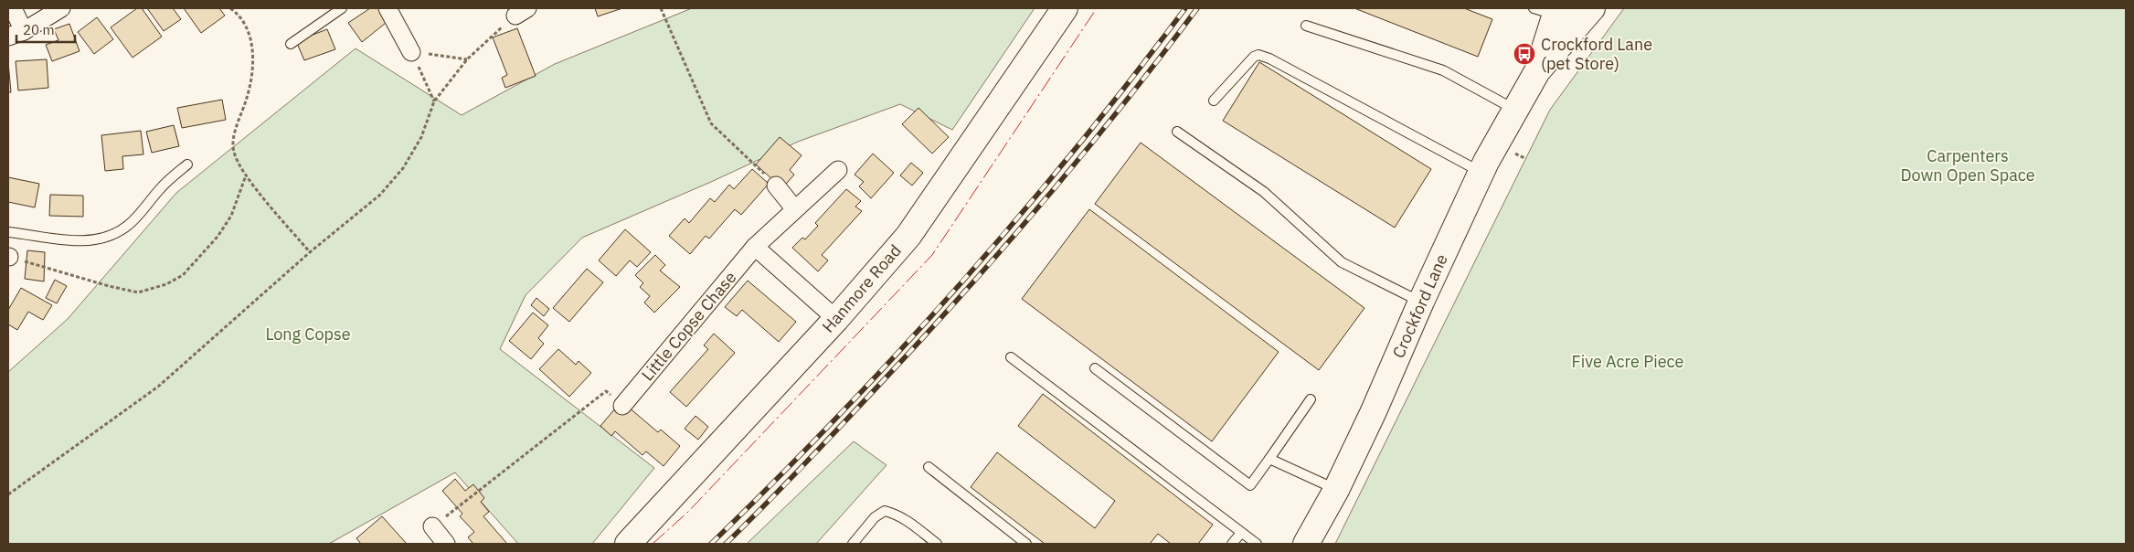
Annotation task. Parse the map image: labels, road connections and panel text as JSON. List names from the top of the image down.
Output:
{
  "streets": {
    "street": ["Hanmore Road", "Crockford Lane", "Little Copse Chase"]
  },
  "parks": ["Carpenters Down Open Space", "Long Copse", "Five Acre Piece"],
  "places": {
    "bus stop": ["Crockford Lane (pet Store)"]
  },
  "scale_bar": "20 m"
}
